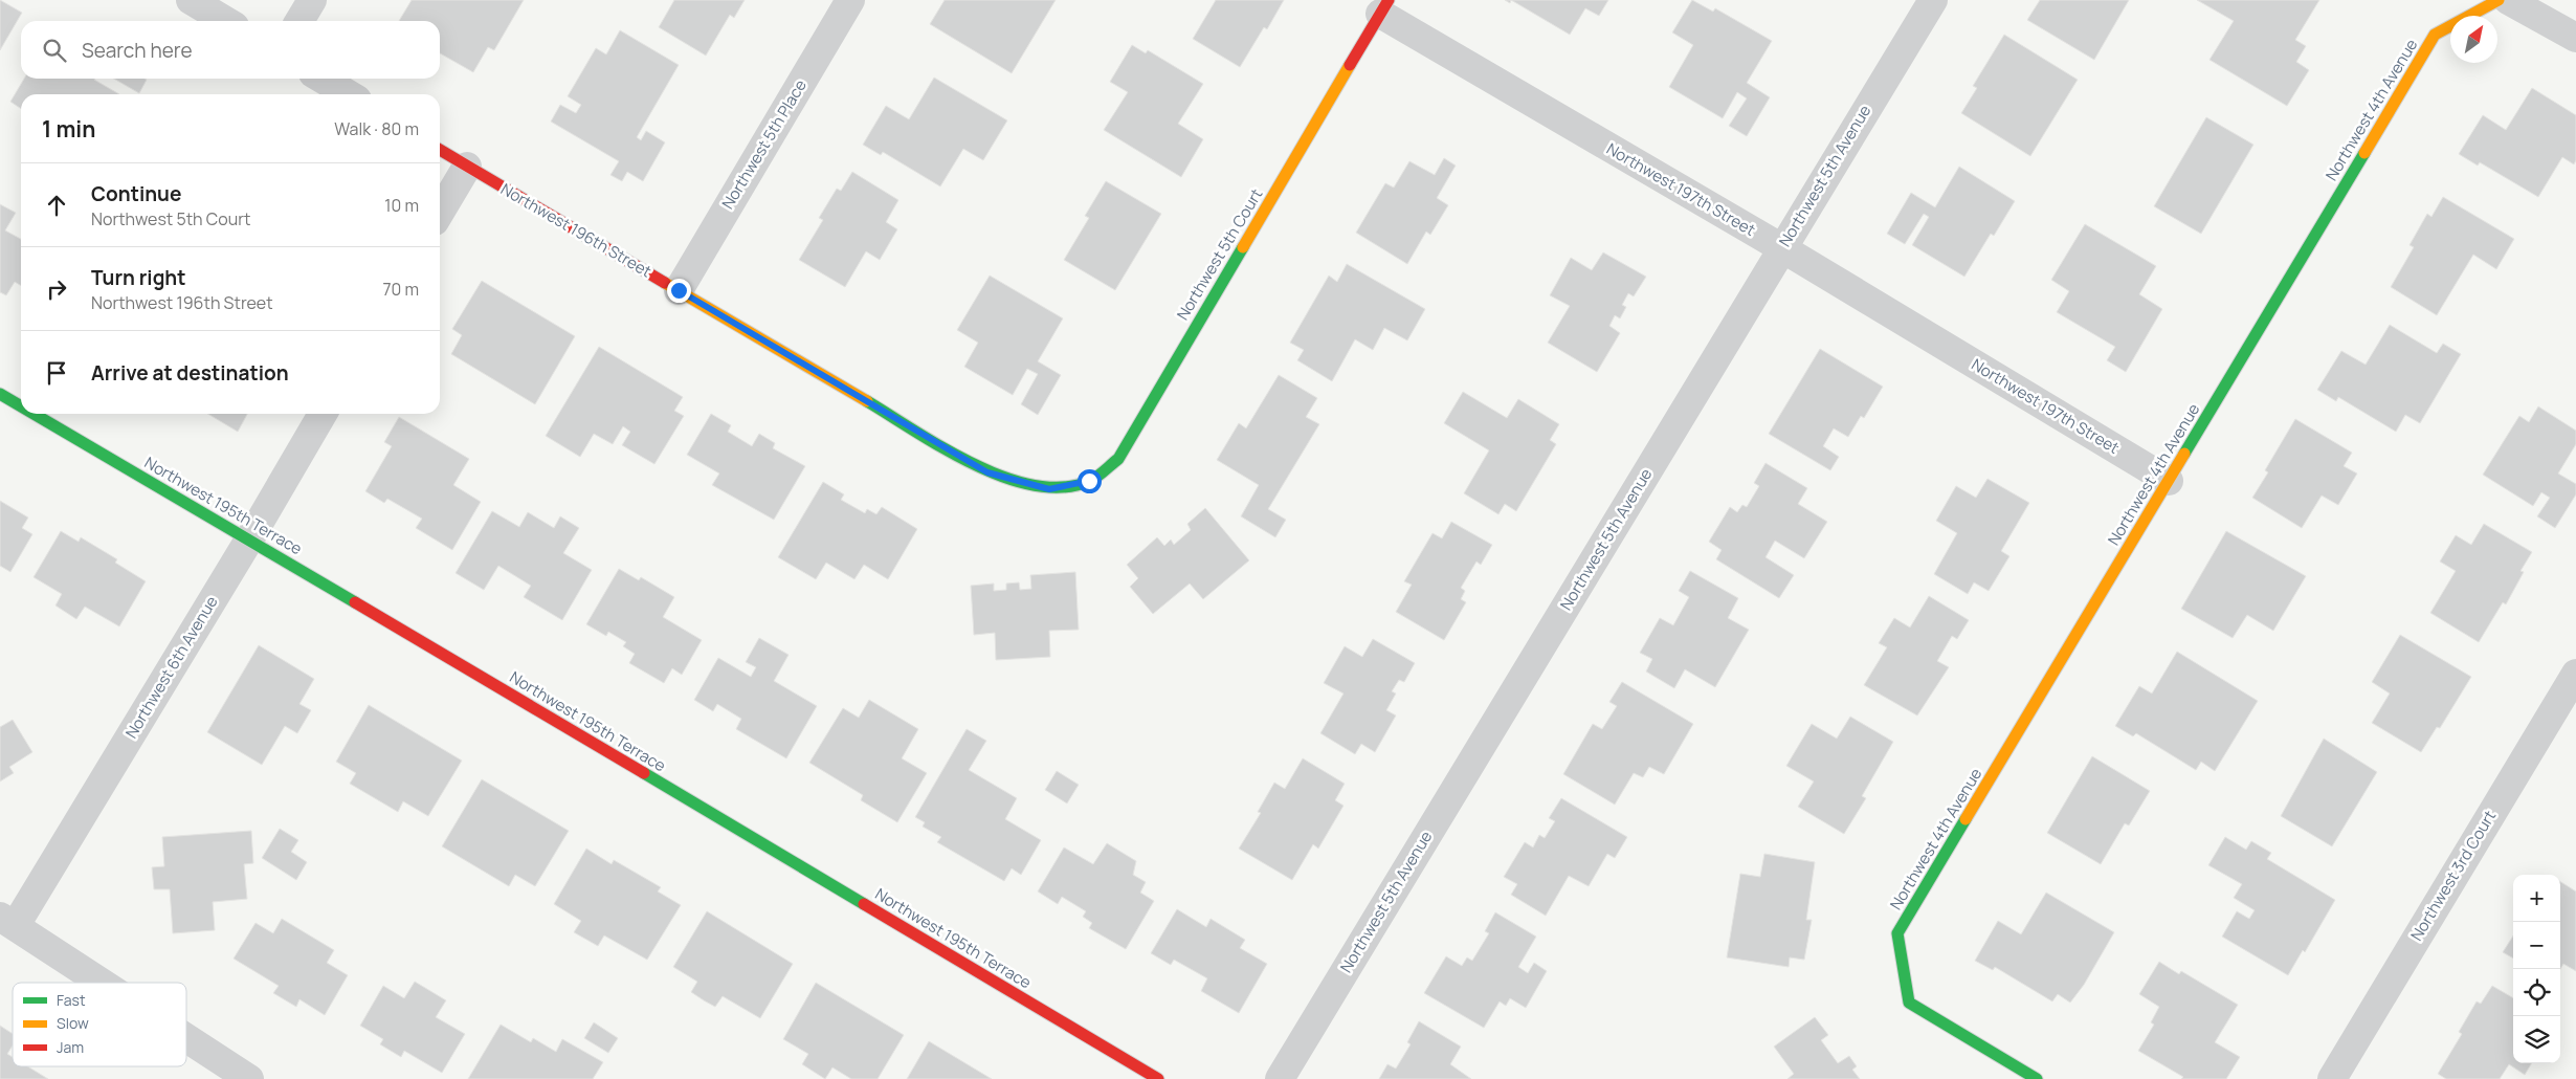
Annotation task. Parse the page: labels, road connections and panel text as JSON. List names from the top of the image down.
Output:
{
  "streets": {
    "street": [
      "Northwest 4th Avenue",
      "Northwest 5th Place",
      "Northwest 5th Avenue",
      "Northwest 197th Street",
      "Northwest 196th Street",
      "Northwest 5th Court",
      "Northwest 195th Terrace",
      "Northwest 6th Avenue",
      "Northwest 3rd Court"
    ]
  },
  "crossings": [
    ["Northwest 4th Avenue", "Northwest 197th Street"],
    ["Northwest 5th Place", "Northwest 196th Street"],
    ["Northwest 5th Avenue", "Northwest 197th Street"],
    ["Northwest 197th Street", "Northwest 5th Court"],
    ["Northwest 196th Street", "Northwest 5th Court"],
    ["Northwest 195th Terrace", "Northwest 6th Avenue"]
  ],
  "legend": ["Fast", "Slow", "Jam"],
  "north": "top right",
  "page": {
    "search": "Search here",
    "heading": ["1 min", "Walk · 80 m"],
    "list": [
      ["Continue", "Northwest 5th Court", "10 m"],
      ["Turn right", "Northwest 196th Street", "70 m"],
      "Arrive at destination"
    ],
    "map_buttons": ["+", "−"]
  }
}
